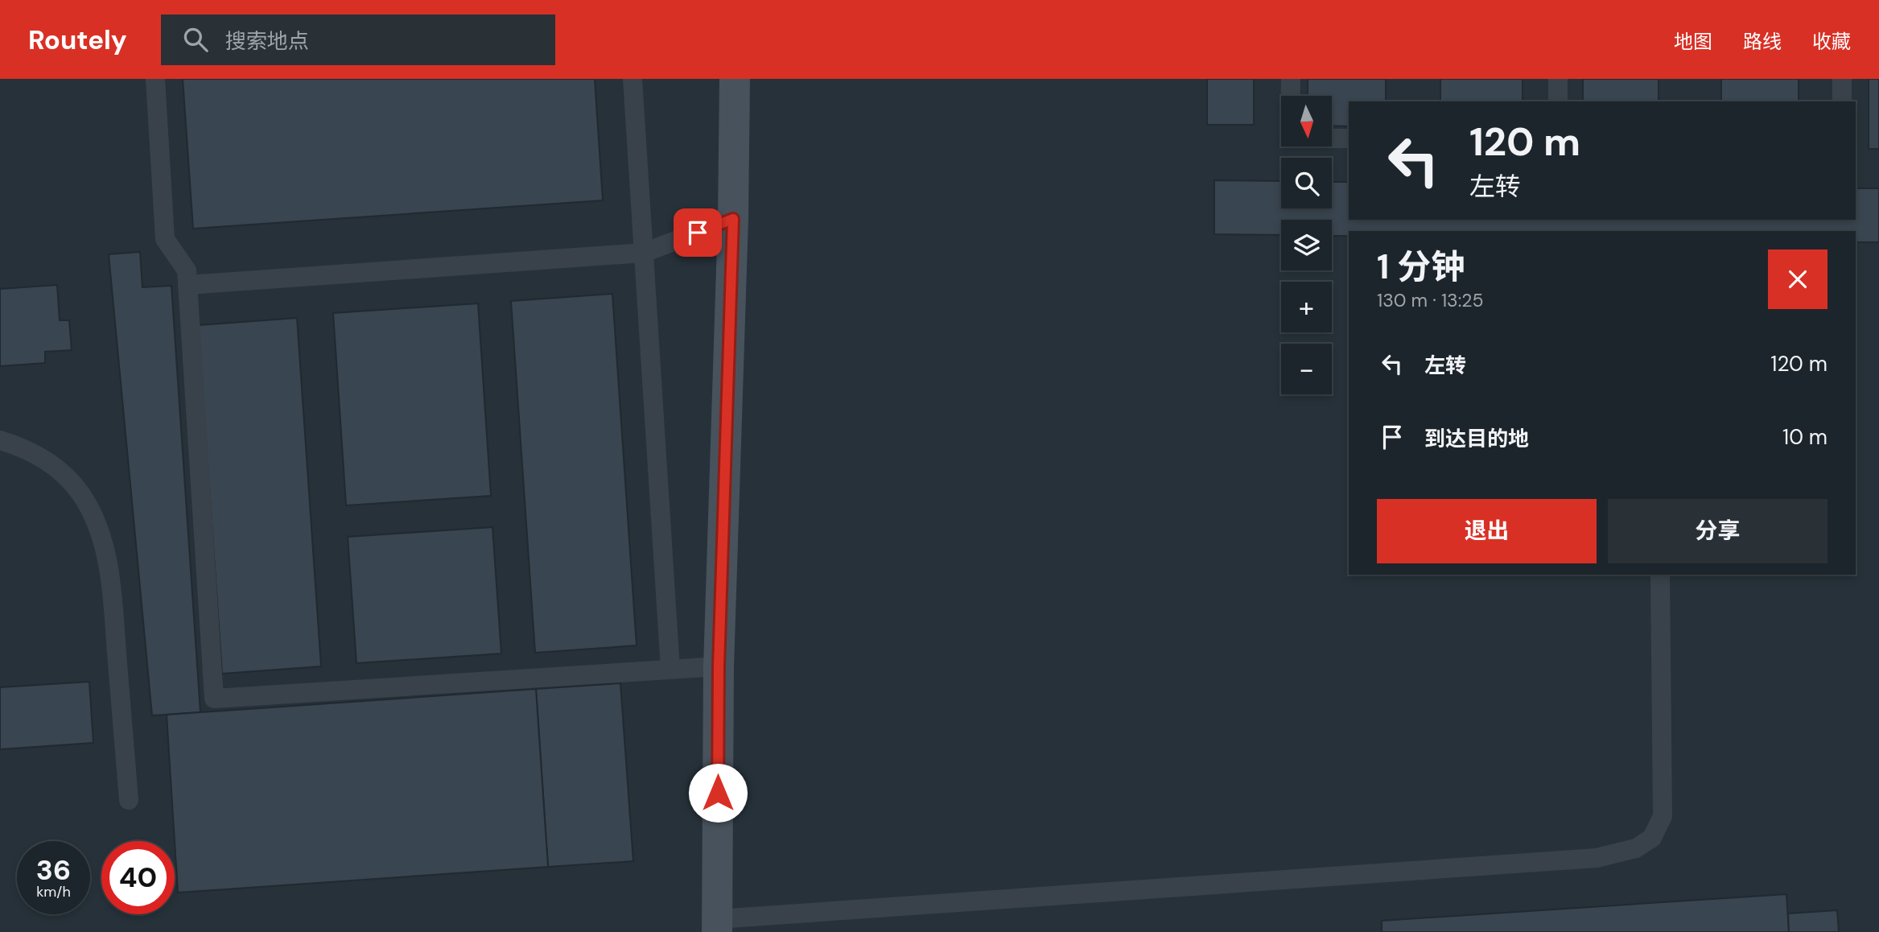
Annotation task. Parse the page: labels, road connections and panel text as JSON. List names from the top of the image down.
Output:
{
  "north": "bottom",
  "page": {
    "header": "Routely",
    "search": "搜索地点",
    "nav": ["地图", "路线", "收藏"],
    "map_buttons": ["+", "−"],
    "turn": ["120 m", "左转"],
    "heading": ["1 分钟", "130 m · 13:25"],
    "list": [
      {
        "name": "左转",
        "value": "120 m"
      },
      {
        "name": "到达目的地",
        "value": "10 m"
      }
    ],
    "buttons": ["退出", "分享"],
    "speed": "36 km/h",
    "limit": "40"
  }
}
